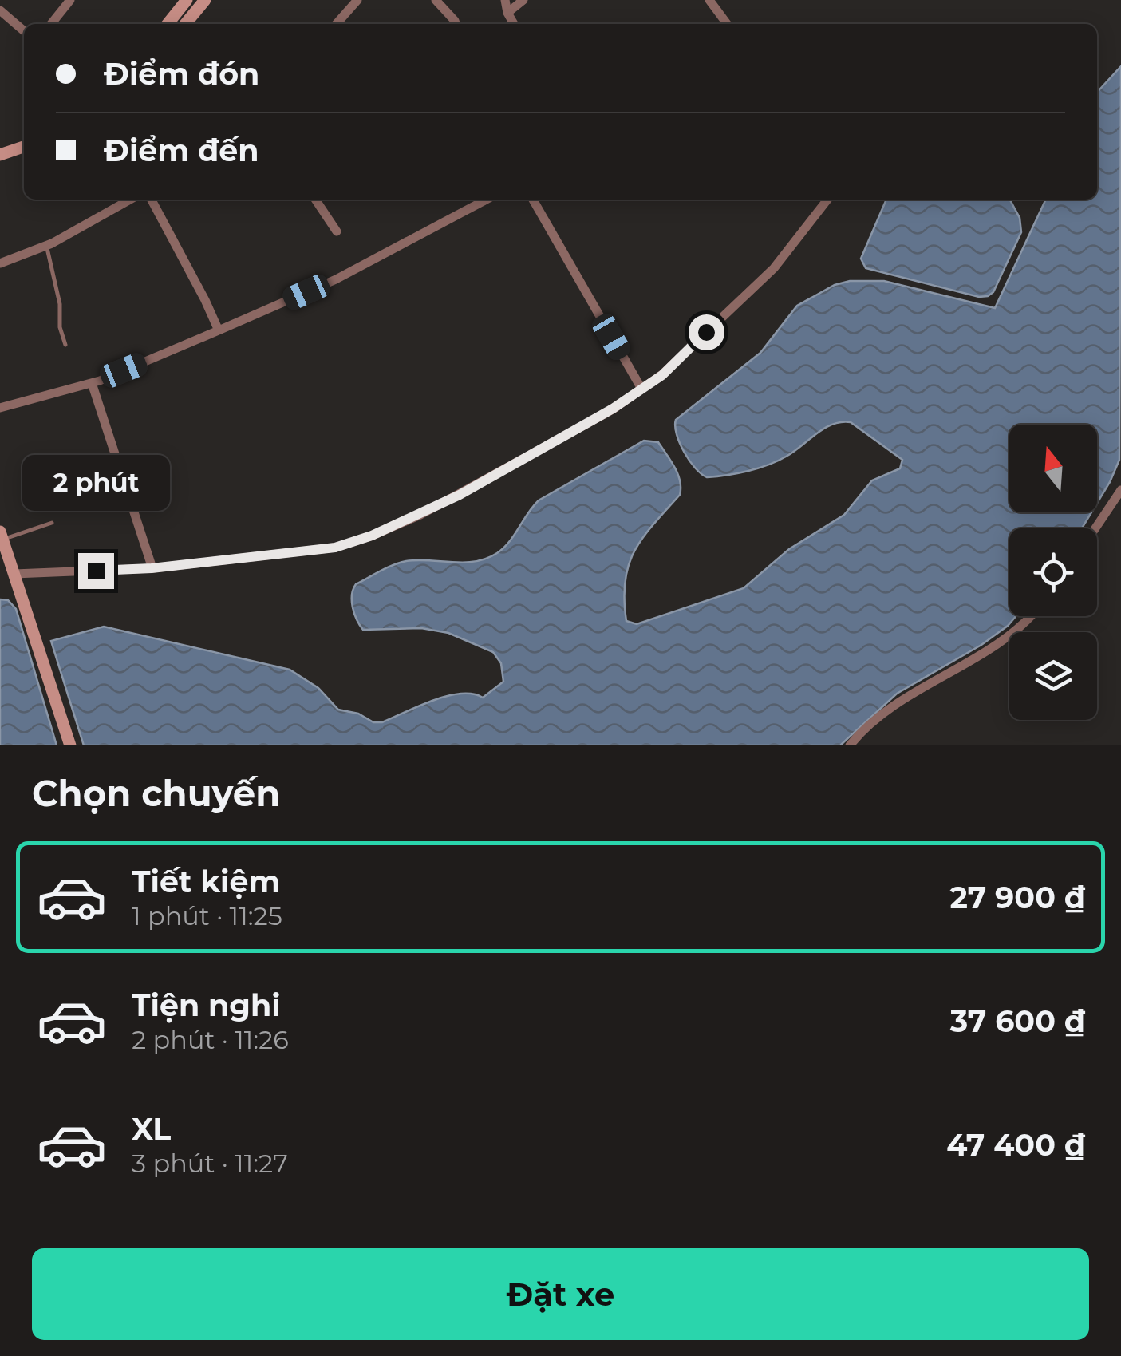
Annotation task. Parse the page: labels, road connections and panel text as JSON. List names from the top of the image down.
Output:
{
  "north": "top",
  "page": {
    "banner": ["Điểm đón", "Điểm đến"],
    "bubble": "2 phút",
    "heading": "Chọn chuyến",
    "list": [
      {
        "name": "Tiết kiệm",
        "note": "1 phút · 11:25",
        "value": "27 900 ₫"
      },
      {
        "name": "Tiện nghi",
        "note": "2 phút · 11:26",
        "value": "37 600 ₫"
      },
      {
        "name": "XL",
        "note": "3 phút · 11:27",
        "value": "47 400 ₫"
      }
    ],
    "buttons": "Đặt xe"
  }
}
